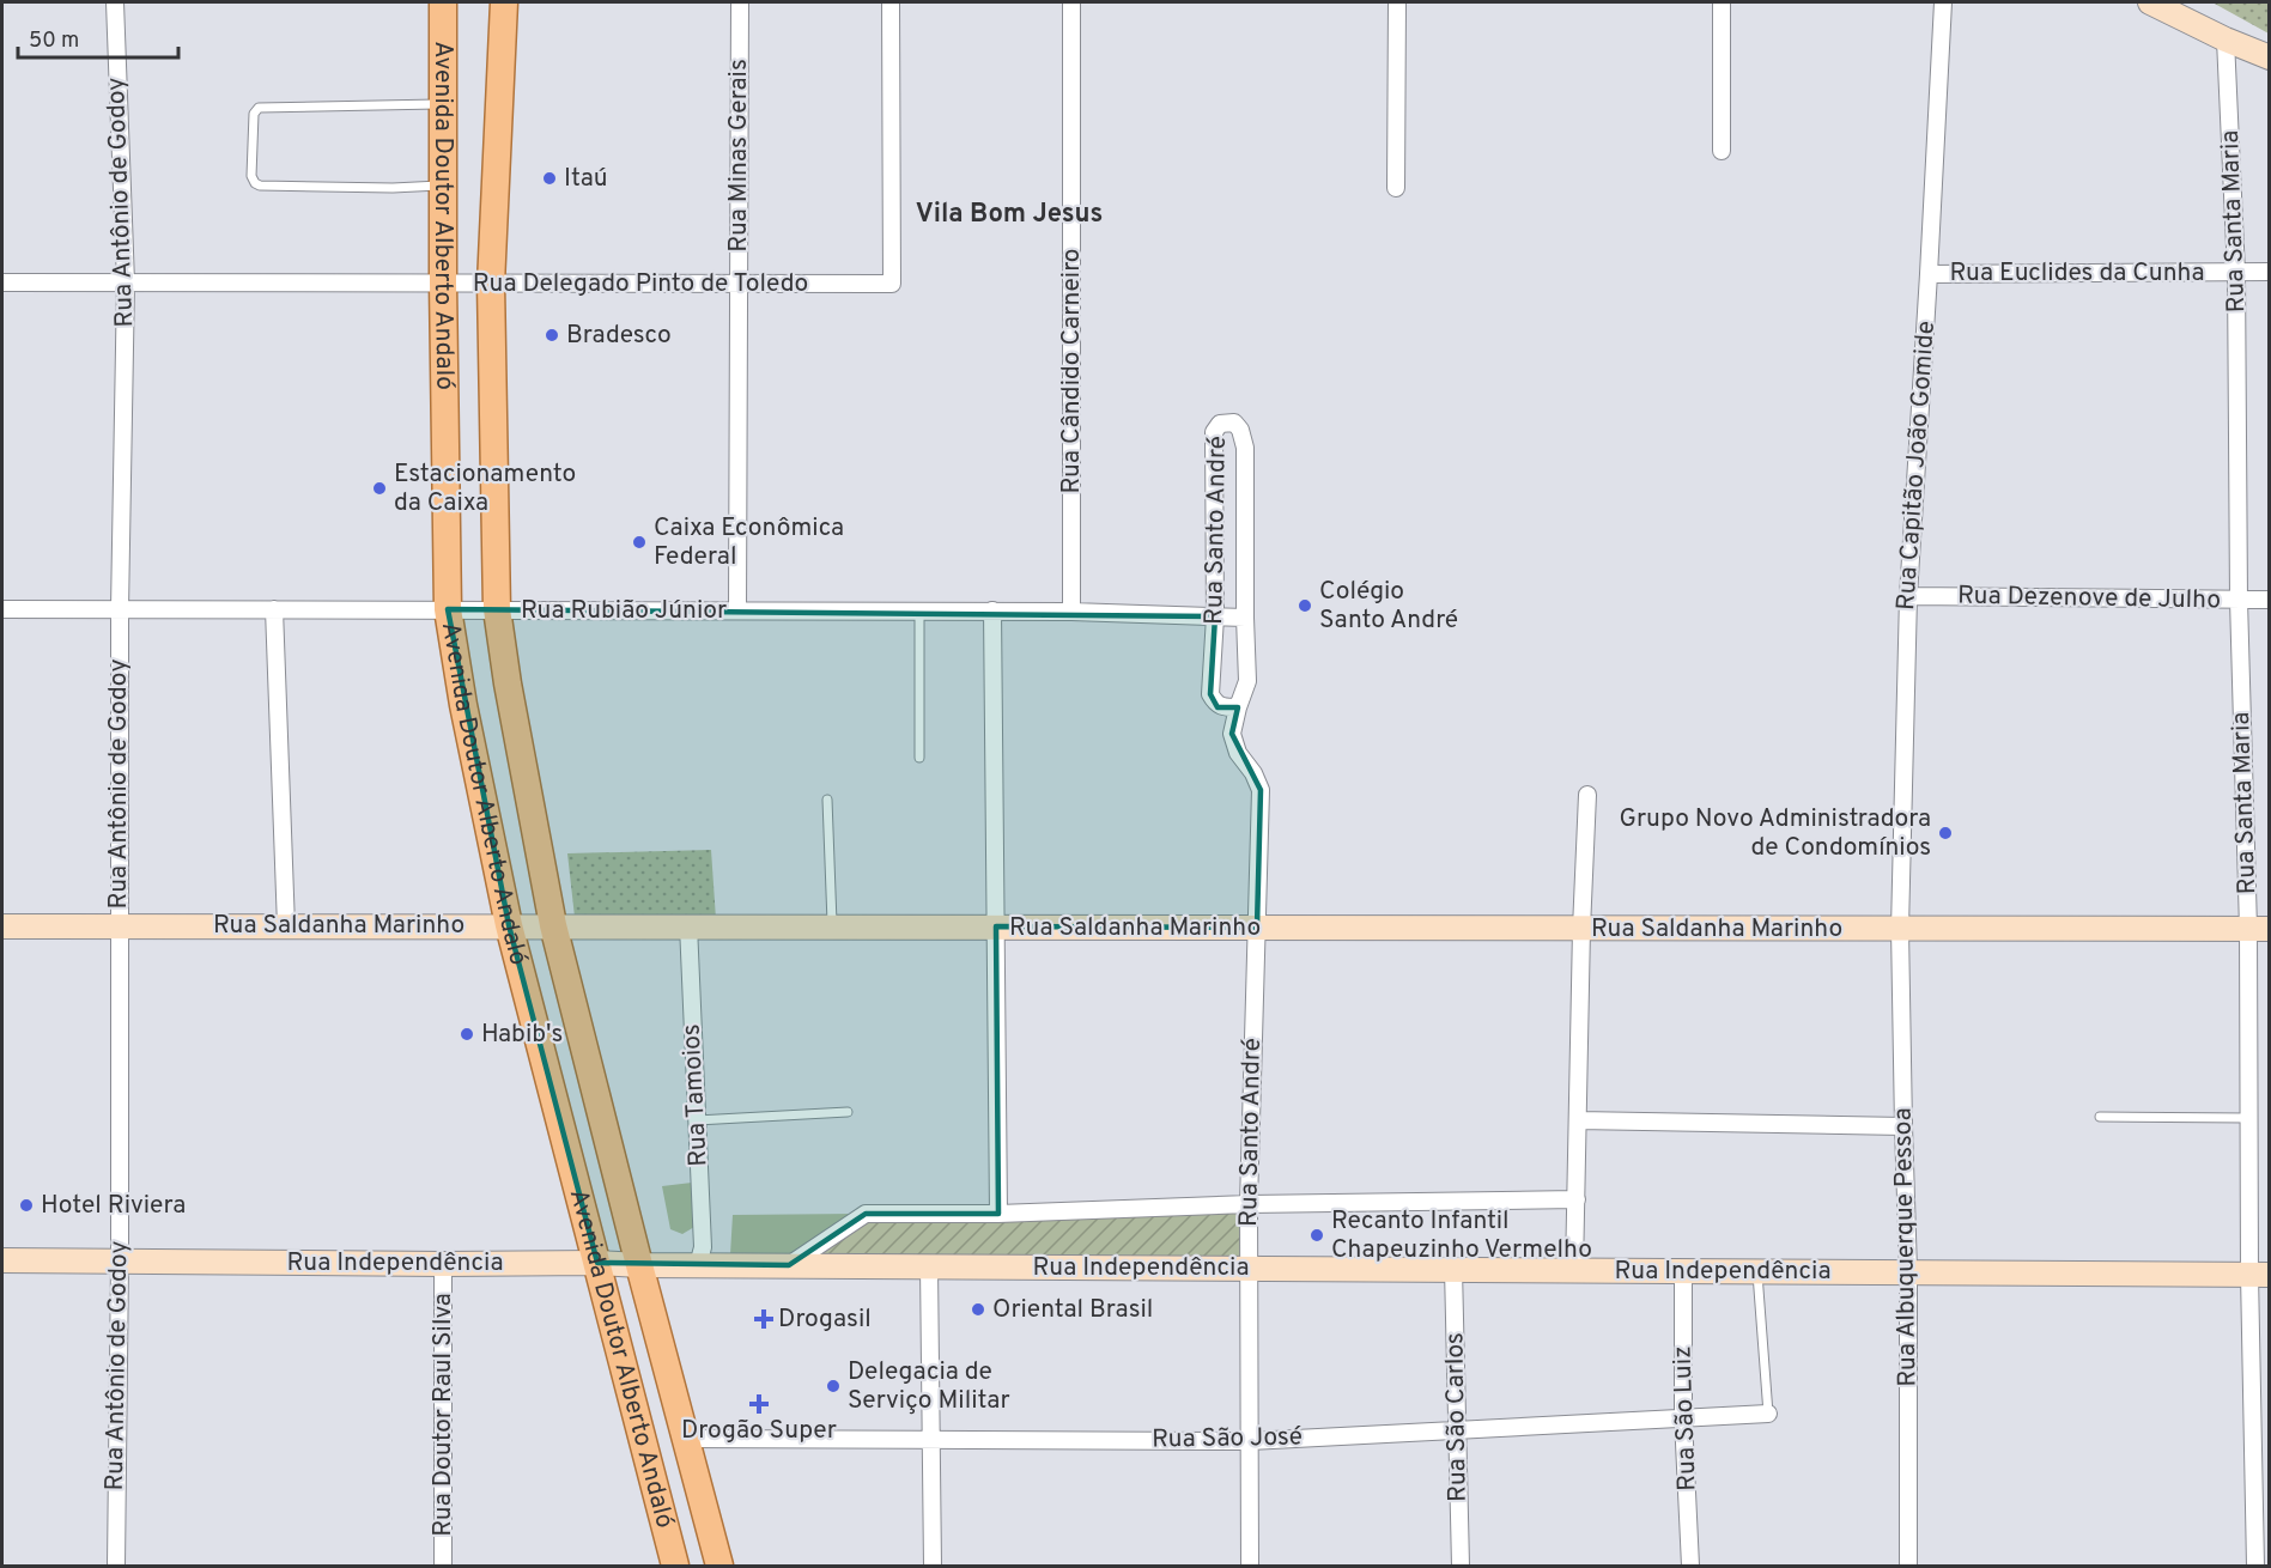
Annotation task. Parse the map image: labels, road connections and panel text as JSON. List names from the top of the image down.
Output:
{
  "streets": {
    "main road": ["Avenida Doutor Alberto Andaló"],
    "street": [
      "Rua Minas Gerais",
      "Rua Antônio de Godoy",
      "Rua Santa Maria",
      "Rua Euclides da Cunha",
      "Rua Delegado Pinto de Toledo",
      "Rua Cândido Carneiro",
      "Rua Capitão João Gomide",
      "Rua Santo André",
      "Rua Dezenove de Julho",
      "Rua Rubião Júnior",
      "Rua Saldanha Marinho",
      "Rua Tamoios",
      "Rua Albuquerque Pessoa",
      "Rua Independência",
      "Rua Doutor Raul Silva",
      "Rua São Carlos",
      "Rua São Luiz",
      "Rua São José"
    ]
  },
  "crossings": [
    ["Rua Minas Gerais", "Rua Delegado Pinto de Toledo"],
    ["Rua Minas Gerais", "Rua Rubião Júnior"],
    ["Rua Antônio de Godoy", "Rua Delegado Pinto de Toledo"],
    ["Rua Antônio de Godoy", "Rua Rubião Júnior"],
    ["Rua Antônio de Godoy", "Rua Saldanha Marinho"],
    ["Rua Antônio de Godoy", "Rua Independência"],
    ["Avenida Doutor Alberto Andaló", "Rua Delegado Pinto de Toledo"],
    ["Avenida Doutor Alberto Andaló", "Rua Rubião Júnior"],
    ["Avenida Doutor Alberto Andaló", "Rua Saldanha Marinho"],
    ["Avenida Doutor Alberto Andaló", "Rua Independência"],
    ["Avenida Doutor Alberto Andaló", "Rua São José"],
    ["Rua Santa Maria", "Rua Euclides da Cunha"],
    ["Rua Santa Maria", "Rua Dezenove de Julho"],
    ["Rua Santa Maria", "Rua Saldanha Marinho"],
    ["Rua Santa Maria", "Rua Independência"],
    ["Rua Euclides da Cunha", "Rua Capitão João Gomide"],
    ["Rua Cândido Carneiro", "Rua Rubião Júnior"],
    ["Rua Capitão João Gomide", "Rua Dezenove de Julho"],
    ["Rua Capitão João Gomide", "Rua Saldanha Marinho"],
    ["Rua Capitão João Gomide", "Rua Albuquerque Pessoa"],
    ["Rua Santo André", "Rua Rubião Júnior"],
    ["Rua Santo André", "Rua Saldanha Marinho"],
    ["Rua Santo André", "Rua Independência"],
    ["Rua Santo André", "Rua São José"],
    ["Rua Saldanha Marinho", "Rua Tamoios"],
    ["Rua Saldanha Marinho", "Rua Albuquerque Pessoa"],
    ["Rua Tamoios", "Rua Independência"],
    ["Rua Albuquerque Pessoa", "Rua Independência"],
    ["Rua Independência", "Rua Doutor Raul Silva"],
    ["Rua Independência", "Rua São Carlos"],
    ["Rua Independência", "Rua São Luiz"],
    ["Rua São Carlos", "Rua São José"],
    ["Rua São Luiz", "Rua São José"]
  ],
  "districts": ["Vila Bom Jesus"],
  "places": {
    "other": [
      "Itaú",
      "Bradesco",
      "Estacionamento da Caixa",
      "Caixa Econômica Federal",
      "Colégio Santo André",
      "Grupo Novo Administradora de Condomínios",
      "Habib's",
      "Hotel Riviera",
      "Recanto Infantil Chapeuzinho Vermelho",
      "Oriental Brasil",
      "Delegacia de Serviço Militar"
    ],
    "health": ["Drogasil", "Drogão Super"]
  },
  "scale_bar": "50 m"
}
